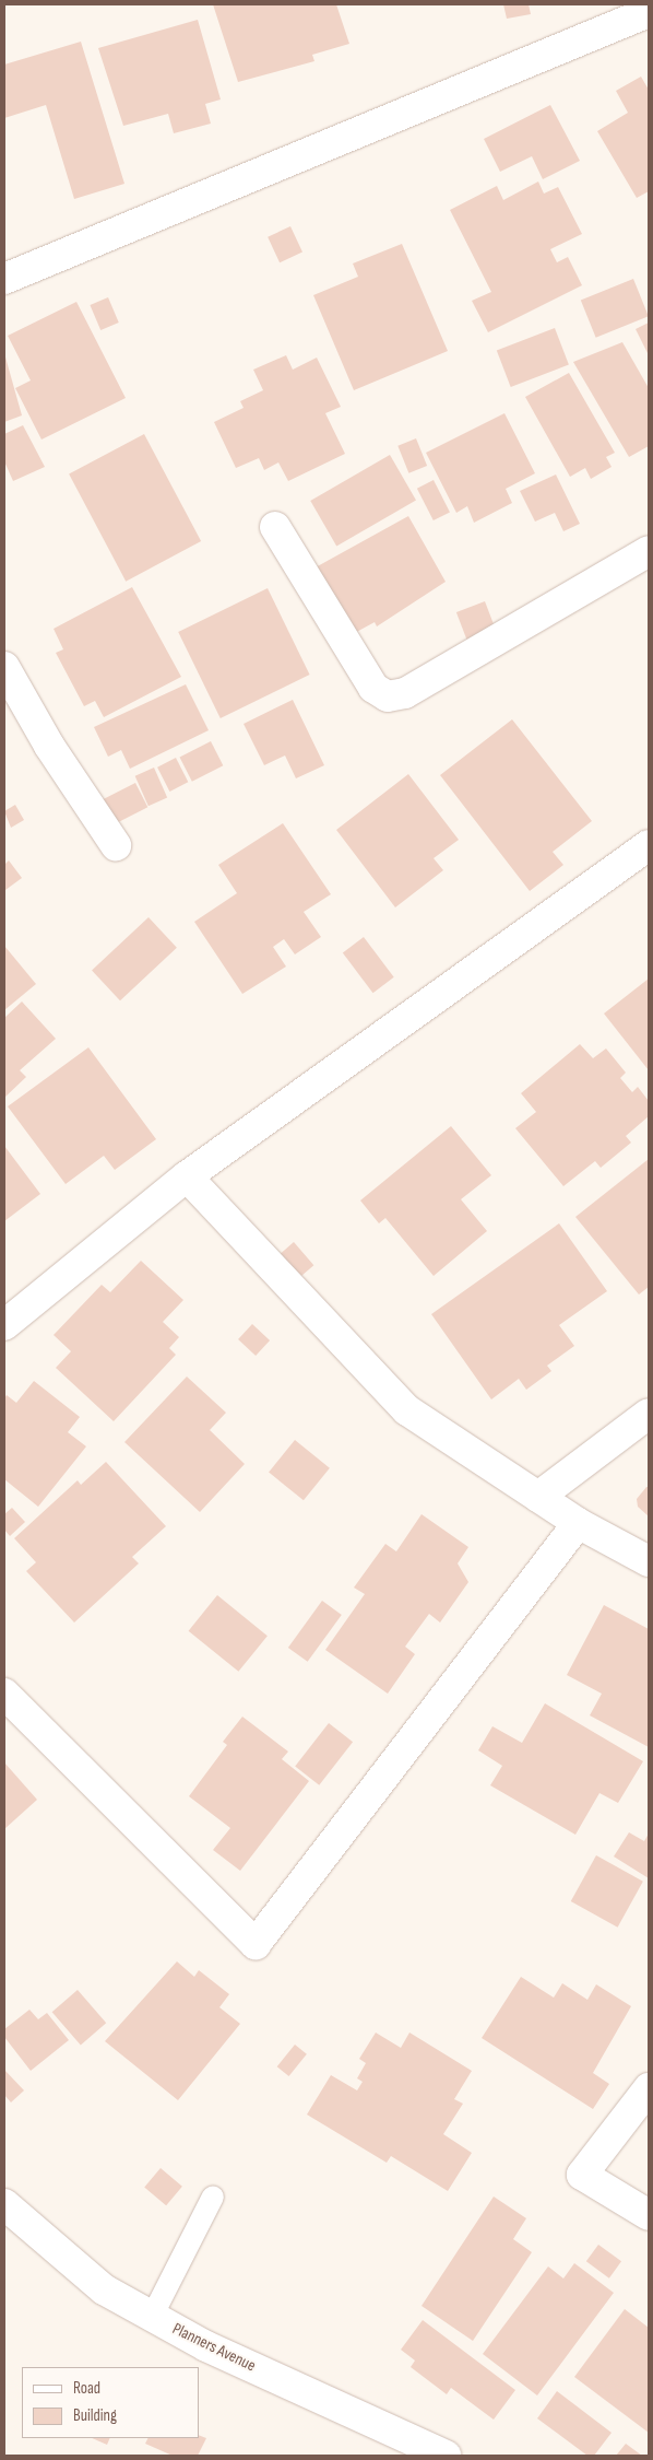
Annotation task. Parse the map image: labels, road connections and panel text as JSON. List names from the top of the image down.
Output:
{
  "streets": {
    "street": ["Planners Avenue"]
  },
  "legend": ["Road", "Building"]
}
